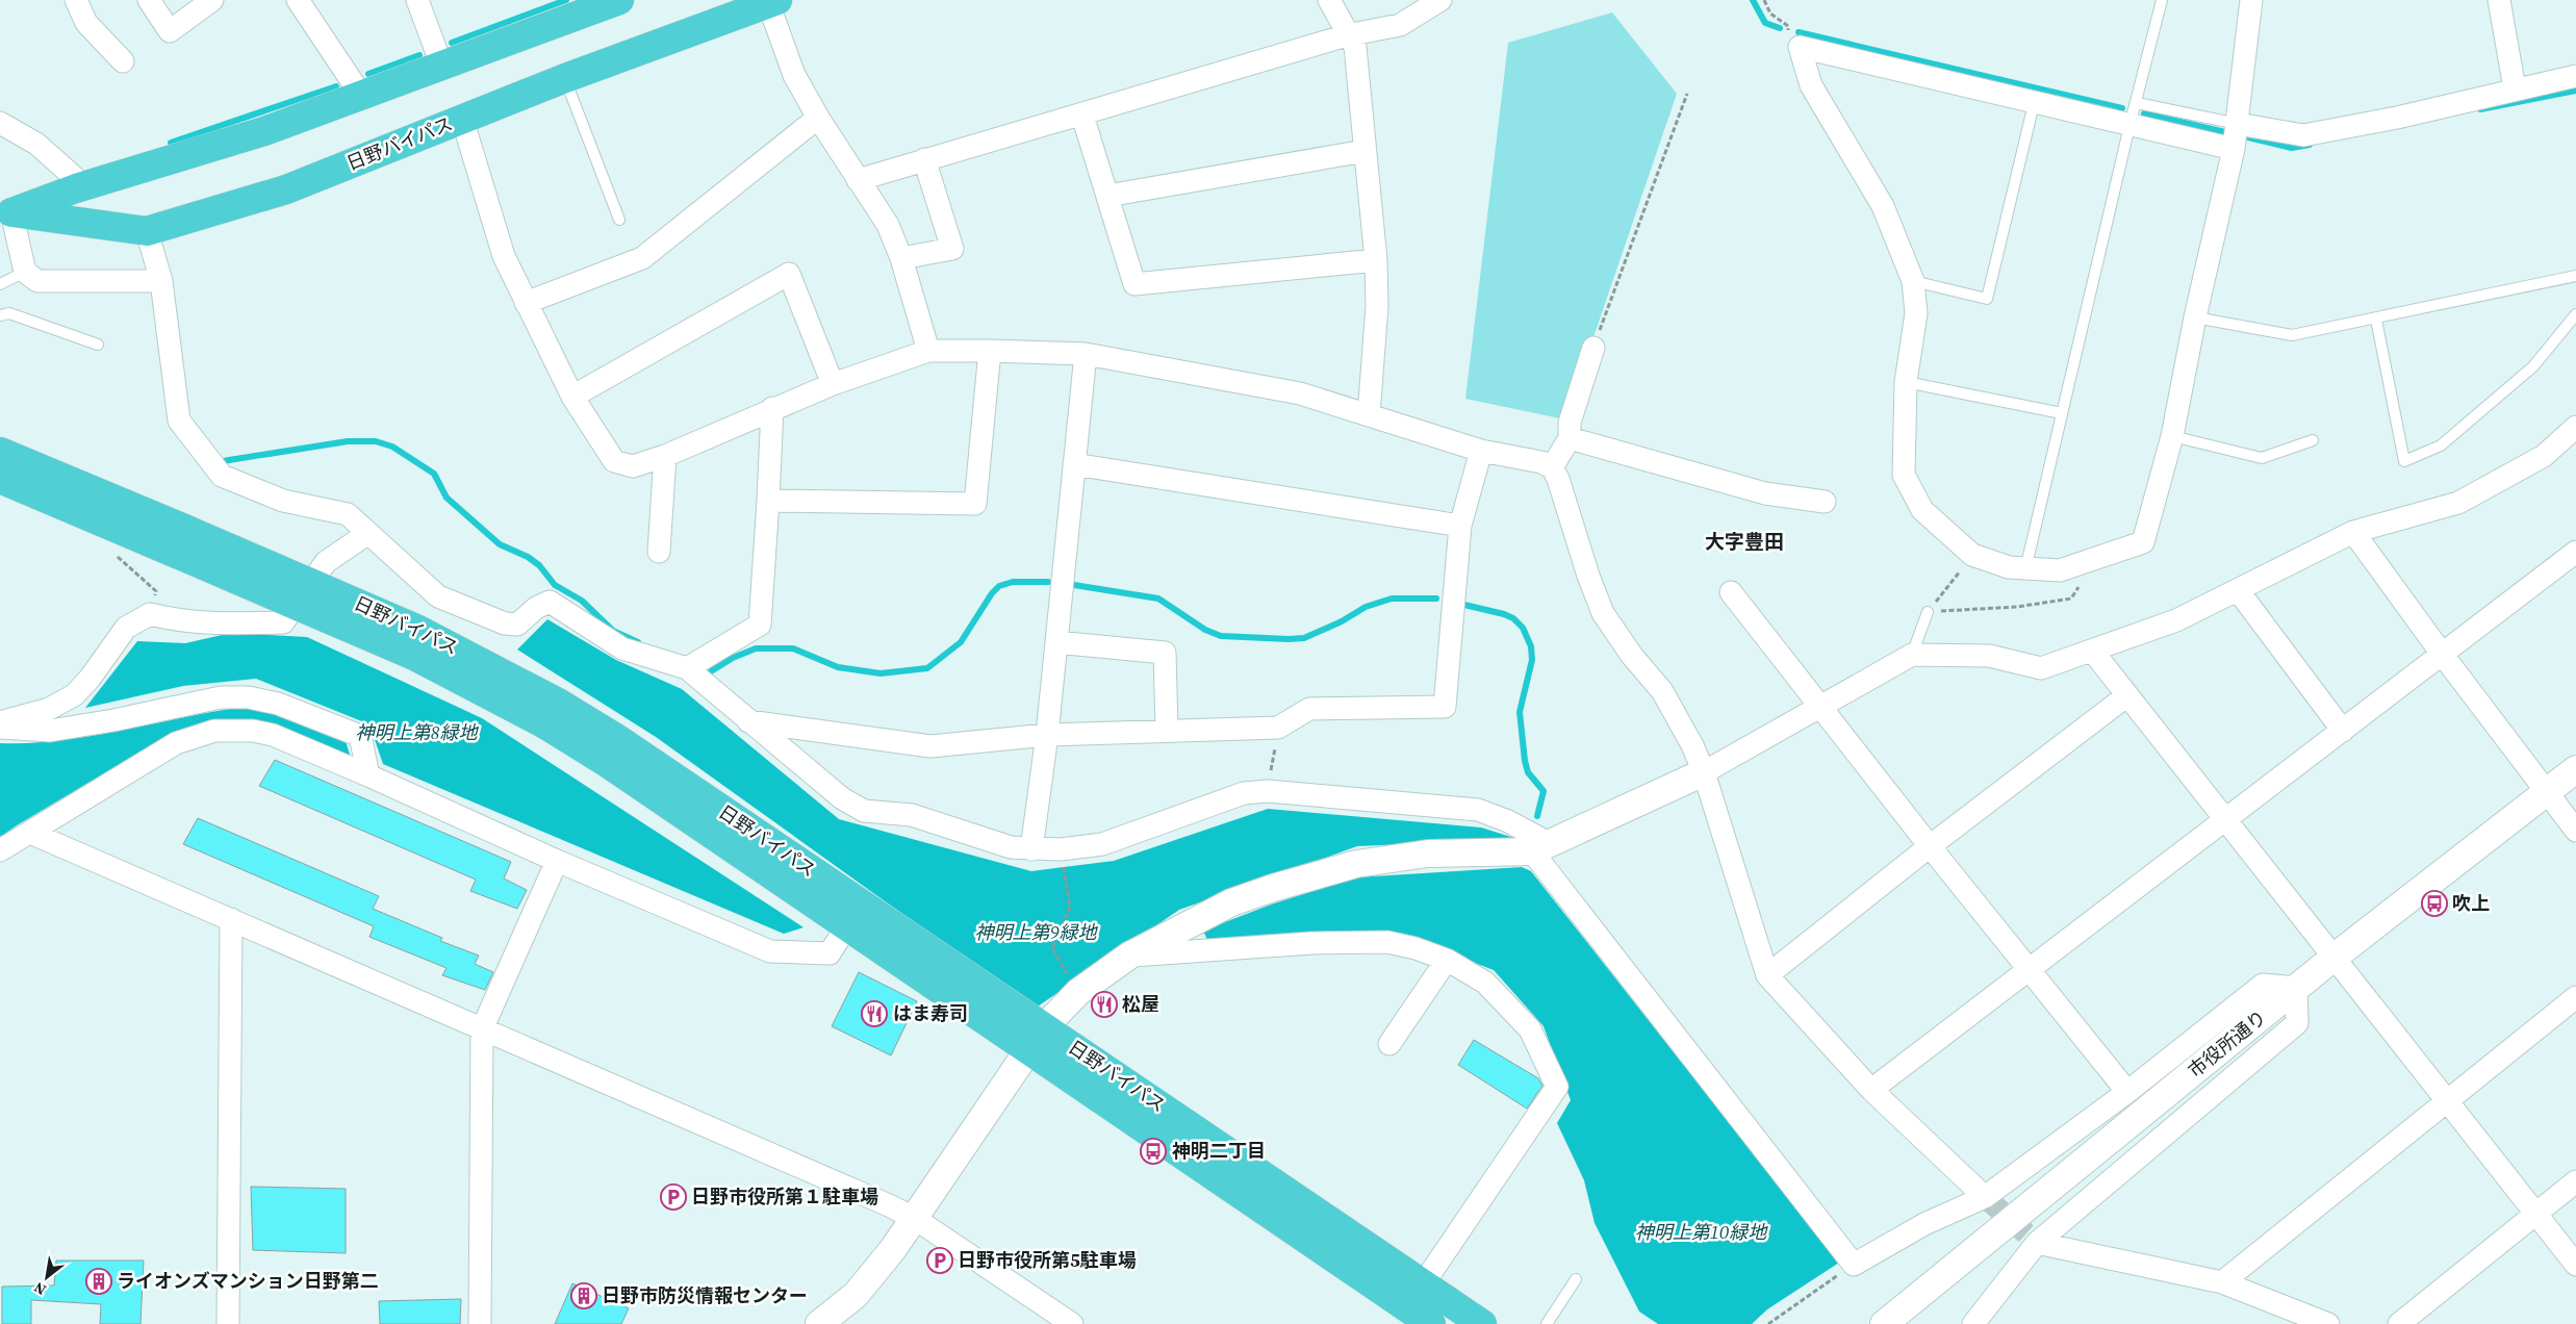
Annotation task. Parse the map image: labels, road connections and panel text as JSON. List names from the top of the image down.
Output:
{
  "streets": {
    "highway": ["日野バイパス"],
    "street": ["市役所通り"]
  },
  "districts": ["大字豊田"],
  "parks": ["神明上第8緑地", "神明上第9緑地", "神明上第10緑地"],
  "places": {
    "bus stop": ["吹上", "神明二丁目"],
    "restaurant": ["松屋", "はま寿司"],
    "parking": ["日野市役所第１駐車場", "日野市役所第5駐車場"],
    "building": ["ライオンズマンション日野第二", "日野市防災情報センター"]
  },
  "north": "bottom left"
}
